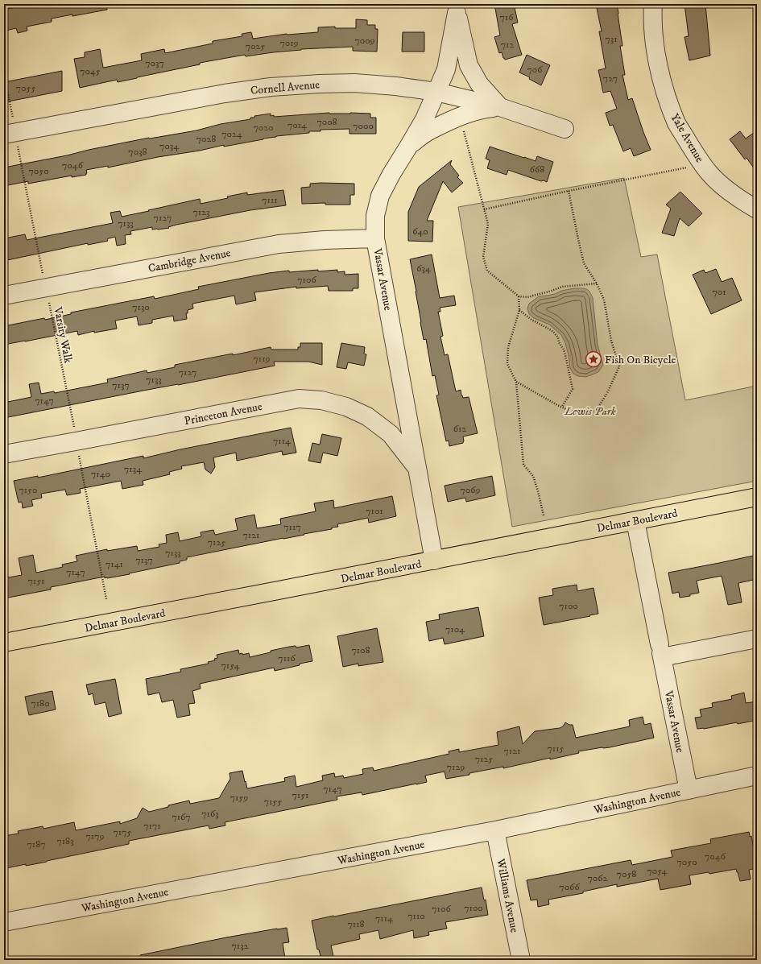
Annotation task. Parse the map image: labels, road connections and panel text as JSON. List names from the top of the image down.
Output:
{
  "streets": {
    "main road": ["Delmar Boulevard"],
    "street": [
      "Cornell Avenue",
      "Yale Avenue",
      "Cambridge Avenue",
      "Vassar Avenue",
      "Princeton Avenue",
      "Washington Avenue",
      "Williams Avenue"
    ],
    "path": ["Varsity Walk"]
  },
  "crossings": [
    ["Cornell Avenue", "Vassar Avenue"],
    ["Cornell Avenue", "Varsity Walk"],
    ["Cambridge Avenue", "Vassar Avenue"],
    ["Cambridge Avenue", "Varsity Walk"],
    ["Vassar Avenue", "Princeton Avenue"],
    ["Vassar Avenue", "Delmar Boulevard"],
    ["Vassar Avenue", "Washington Avenue"],
    ["Varsity Walk", "Princeton Avenue"],
    ["Washington Avenue", "Williams Avenue"]
  ],
  "parks": ["Lewis Park"],
  "places": {
    "place": ["Fish On Bicycle"]
  },
  "house_numbers": [
    "716",
    "731",
    "7009",
    "7019",
    "712",
    "7025",
    "7037",
    "706",
    "7045",
    "727",
    "7055",
    "7008",
    "7014",
    "7000",
    "7020",
    "7024",
    "7028",
    "7034",
    "7038",
    "7046",
    "668",
    "7050",
    "7111",
    "7123",
    "7127",
    "7133",
    "640",
    "634",
    "7106",
    "701",
    "7130",
    "7119",
    "7127",
    "7133",
    "7137",
    "7147",
    "612",
    "7114",
    "7134",
    "7140",
    "7150",
    "7069",
    "7101",
    "7117",
    "7121",
    "7125",
    "7133",
    "7137",
    "7141",
    "7147",
    "7151",
    "7100",
    "7104",
    "7108",
    "7116",
    "7154",
    "7180",
    "7115",
    "7121",
    "7125",
    "7129",
    "7147",
    "7151",
    "7159",
    "7155",
    "7163",
    "7167",
    "7171",
    "7175",
    "7179",
    "7183",
    "7187",
    "7046",
    "7050",
    "7054",
    "7058",
    "7062",
    "7066",
    "7100",
    "7106",
    "7110",
    "7114",
    "7118",
    "7132"
  ]
}
